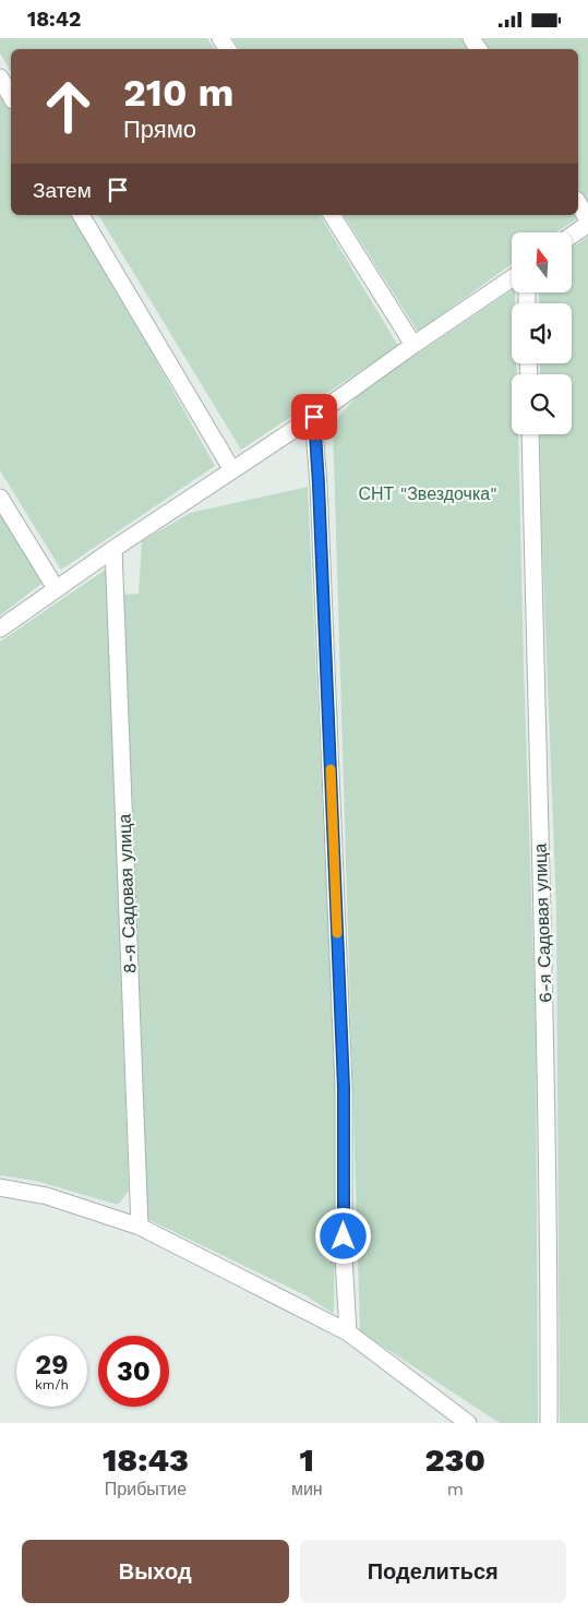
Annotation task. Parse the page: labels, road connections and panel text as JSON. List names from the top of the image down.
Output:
{
  "streets": {
    "street": ["8-я Садовая улица", "6-я Садовая улица"]
  },
  "parks": ["СНТ \"Звездочка\""],
  "north": "top",
  "page": {
    "status": "18:42",
    "turn": ["210 m", "Прямо"],
    "then": "Затем",
    "speed": "29 km/h",
    "limit": "30",
    "eta": [
      "18:43",
      "Прибытие",
      "1",
      "мин",
      "230",
      "m"
    ],
    "buttons": ["Выход", "Поделиться"]
  }
}
